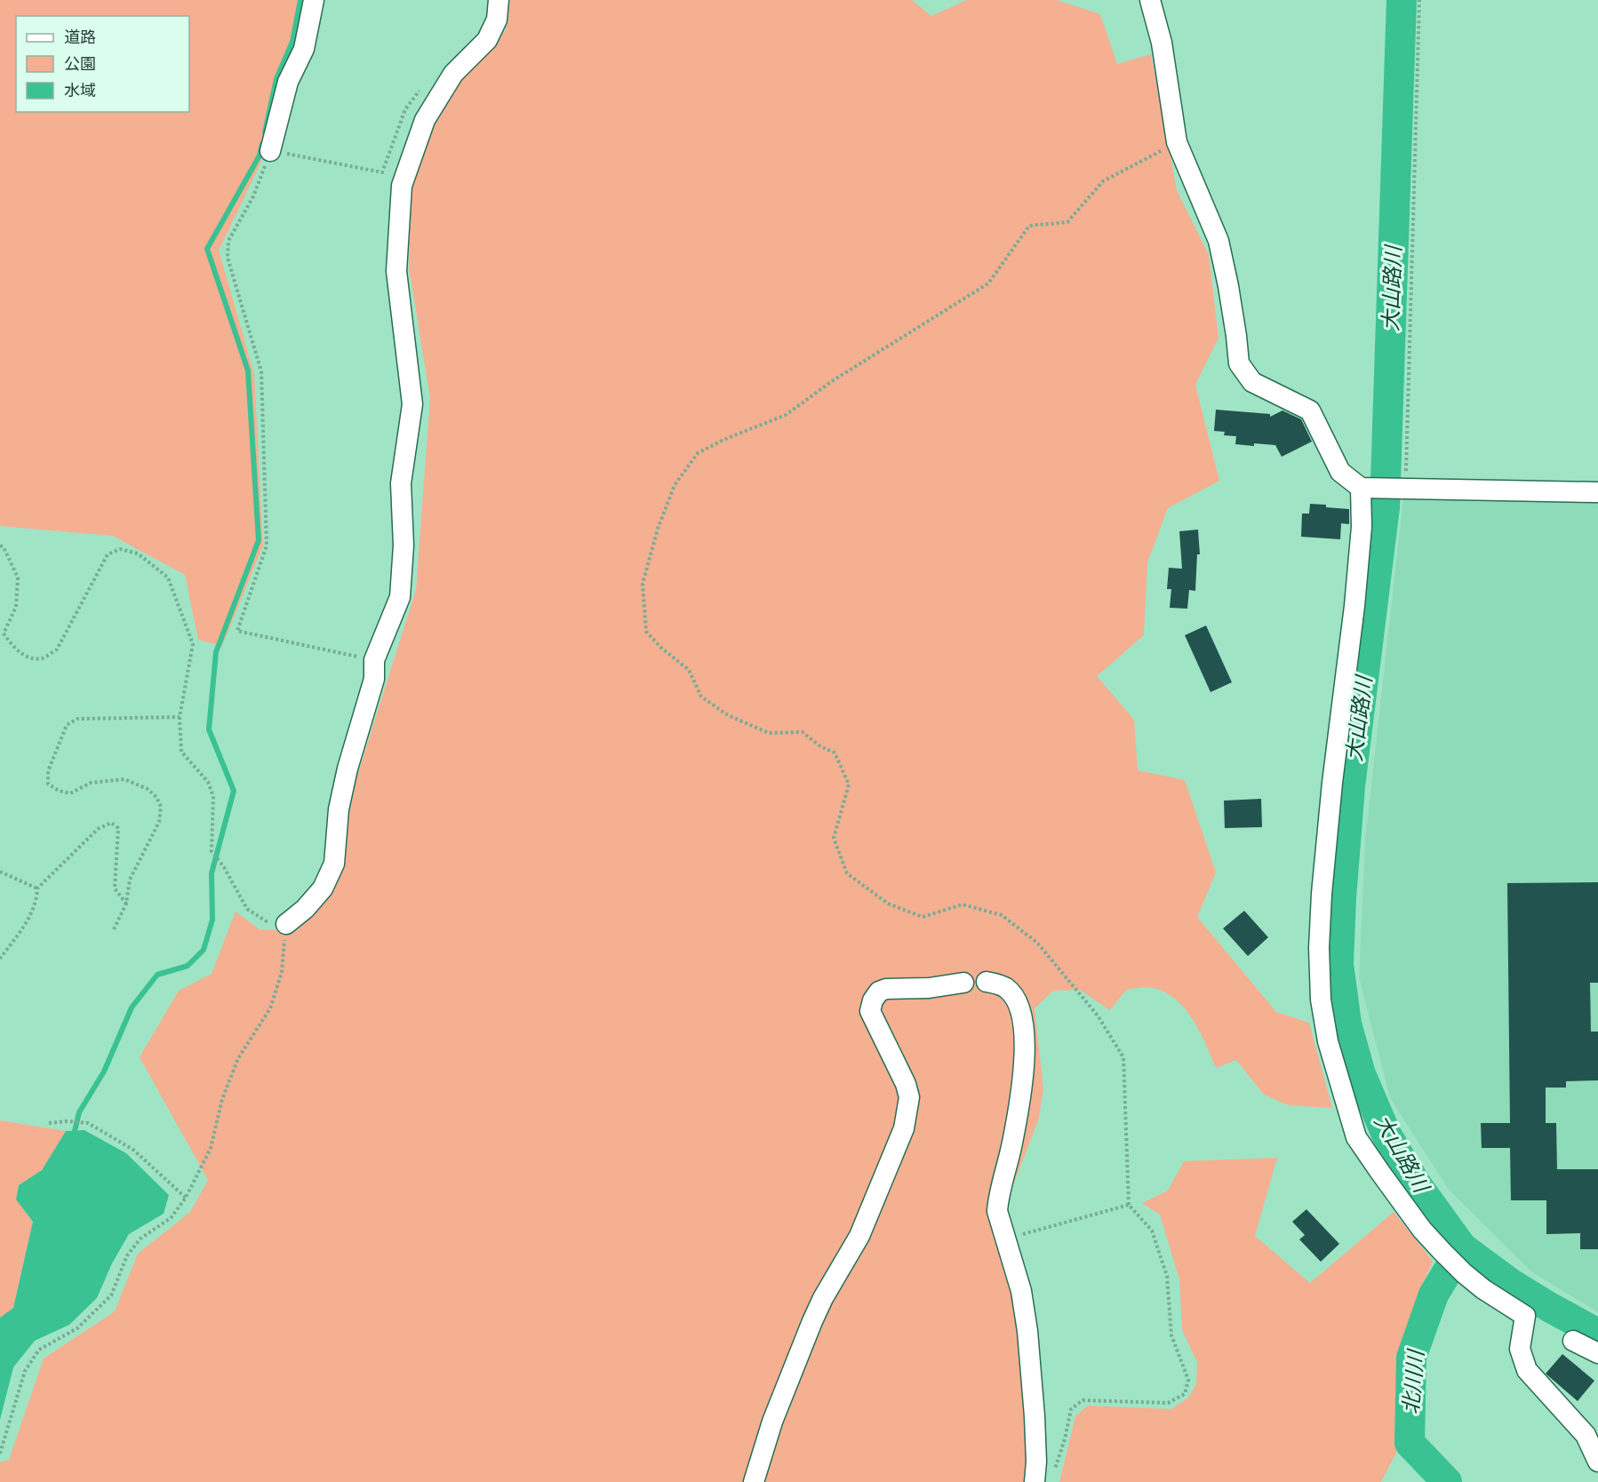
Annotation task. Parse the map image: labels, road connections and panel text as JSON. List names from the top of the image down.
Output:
{
  "water": ["大山路川", "北川川"],
  "legend": ["道路", "公園", "水域"]
}
